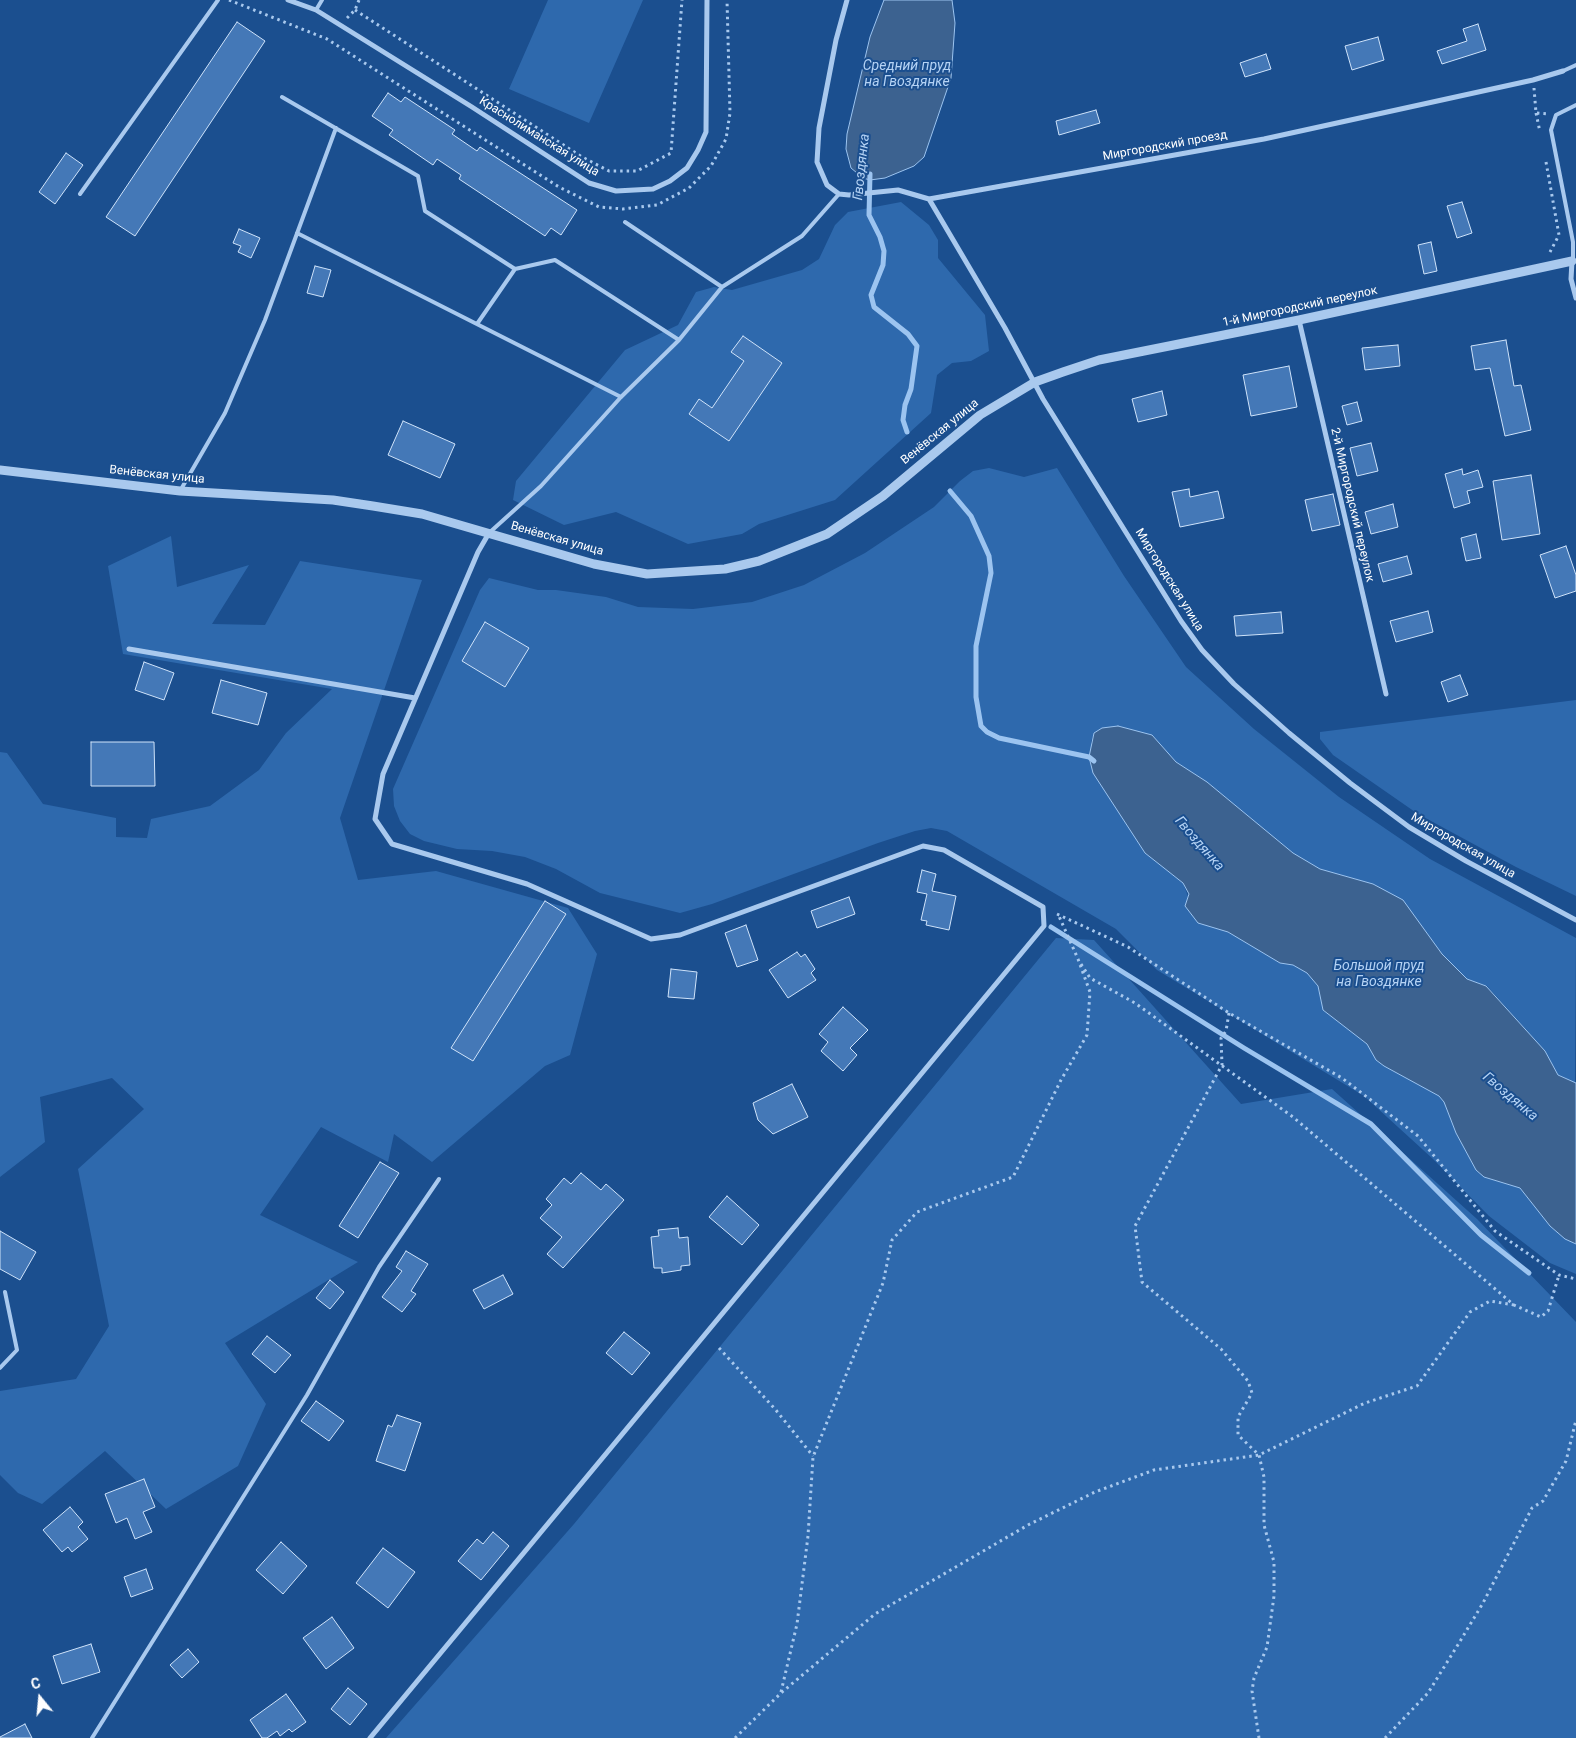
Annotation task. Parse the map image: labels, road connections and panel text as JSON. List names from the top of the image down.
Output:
{
  "streets": {
    "street": [
      "Краснолиманская улица",
      "Миргородский проезд",
      "1-й Миргородский переулок",
      "Венёвская улица",
      "2-й Миргородский переулок",
      "Миргородская улица"
    ]
  },
  "crossings": [
    ["Миргородский проезд", "Миргородская улица"],
    ["1-й Миргородский переулок", "Венёвская улица"],
    ["1-й Миргородский переулок", "2-й Миргородский переулок"],
    ["1-й Миргородский переулок", "Миргородская улица"],
    ["Венёвская улица", "Миргородская улица"]
  ],
  "water": ["Средний пруд на Гвоздянке", "Гвоздянка", "Большой пруд на Гвоздянке"],
  "north": "top"
}
